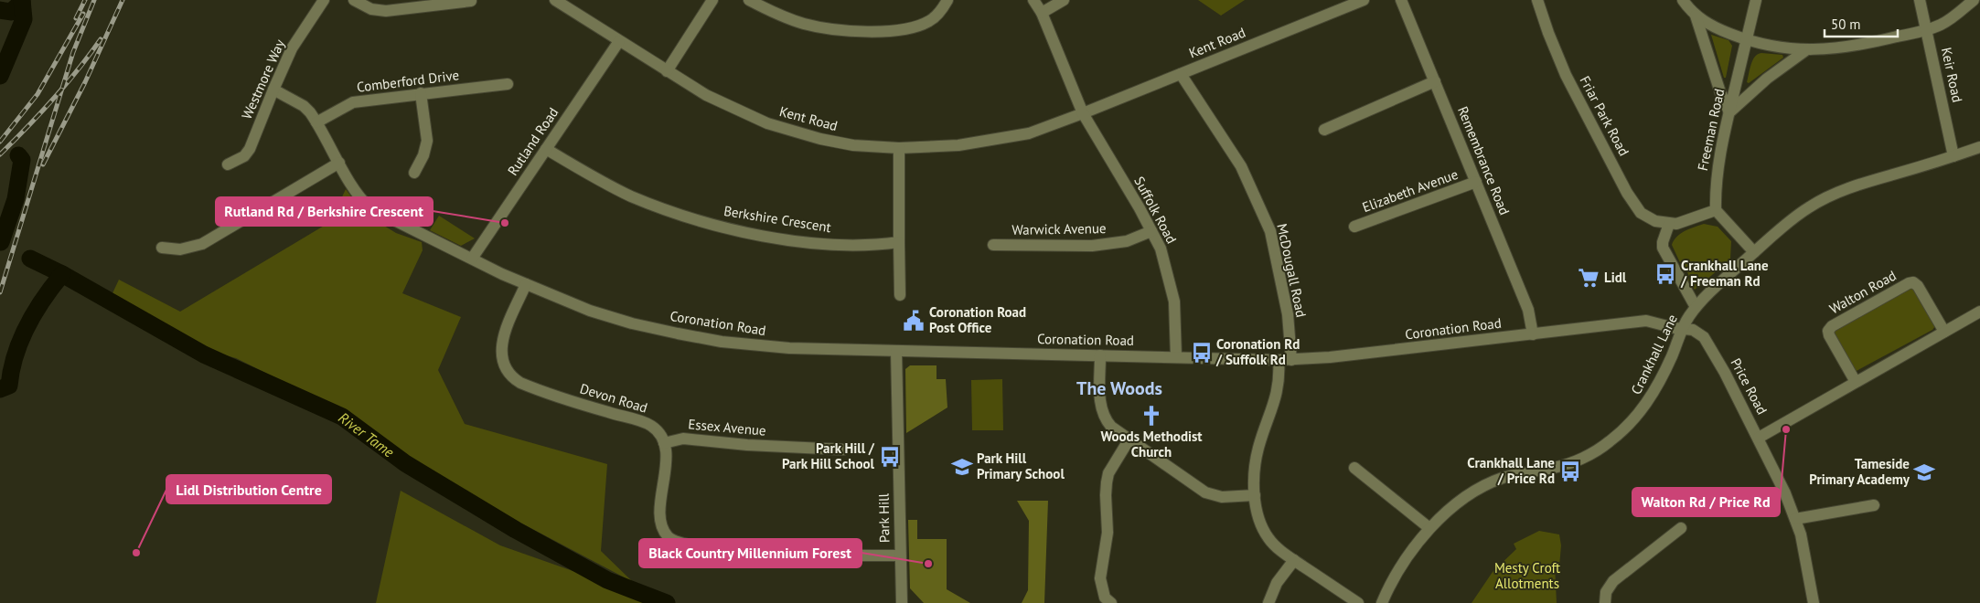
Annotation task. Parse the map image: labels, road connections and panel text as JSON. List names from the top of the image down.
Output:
{
  "streets": {
    "street": [
      "Kent Road",
      "Keir Road",
      "Westmore Way",
      "Comberford Drive",
      "Friar Park Road",
      "Freeman Road",
      "Rutland Road",
      "Remembrance Road",
      "Elizabeth Avenue",
      "Suffolk Road",
      "Berkshire Crescent",
      "Warwick Avenue",
      "McDougall Road",
      "Walton Road",
      "Coronation Road",
      "Crankhall Lane",
      "Price Road",
      "Devon Road",
      "Essex Avenue",
      "Park Hill"
    ]
  },
  "crossings": [
    ["Kent Road", "Rutland Road"],
    ["Kent Road", "Suffolk Road"],
    ["Kent Road", "McDougall Road"],
    ["Keir Road", "Crankhall Lane"],
    ["Westmore Way", "Coronation Road"],
    ["Comberford Drive", "Coronation Road"],
    ["Friar Park Road", "Freeman Road"],
    ["Rutland Road", "Berkshire Crescent"],
    ["Rutland Road", "Coronation Road"],
    ["Remembrance Road", "Elizabeth Avenue"],
    ["Remembrance Road", "Coronation Road"],
    ["Suffolk Road", "Warwick Avenue"],
    ["Suffolk Road", "Coronation Road"],
    ["McDougall Road", "Coronation Road"],
    ["Coronation Road", "Crankhall Lane"],
    ["Coronation Road", "Price Road"],
    ["Coronation Road", "Devon Road"],
    ["Coronation Road", "Park Hill"],
    ["Crankhall Lane", "Price Road"],
    ["Devon Road", "Essex Avenue"]
  ],
  "districts": ["The Woods"],
  "water": ["River Tame"],
  "parks": ["Mesty Croft Allotments"],
  "places": {
    "other": [
      "Rutland Rd / Berkshire Crescent",
      "Walton Rd / Price Rd",
      "Lidl Distribution Centre",
      "Black Country Millennium Forest"
    ],
    "bus stop": [
      "Crankhall Lane / Freeman Rd",
      "Coronation Rd / Suffolk Rd",
      "Park Hill / Park Hill School",
      "Crankhall Lane / Price Rd"
    ],
    "supermarket": ["Lidl"],
    "public building": ["Coronation Road Post Office"],
    "church": ["Woods Methodist Church"],
    "school or university": ["Park Hill Primary School", "Tameside Primary Academy"]
  },
  "scale_bar": "50 m"
}
